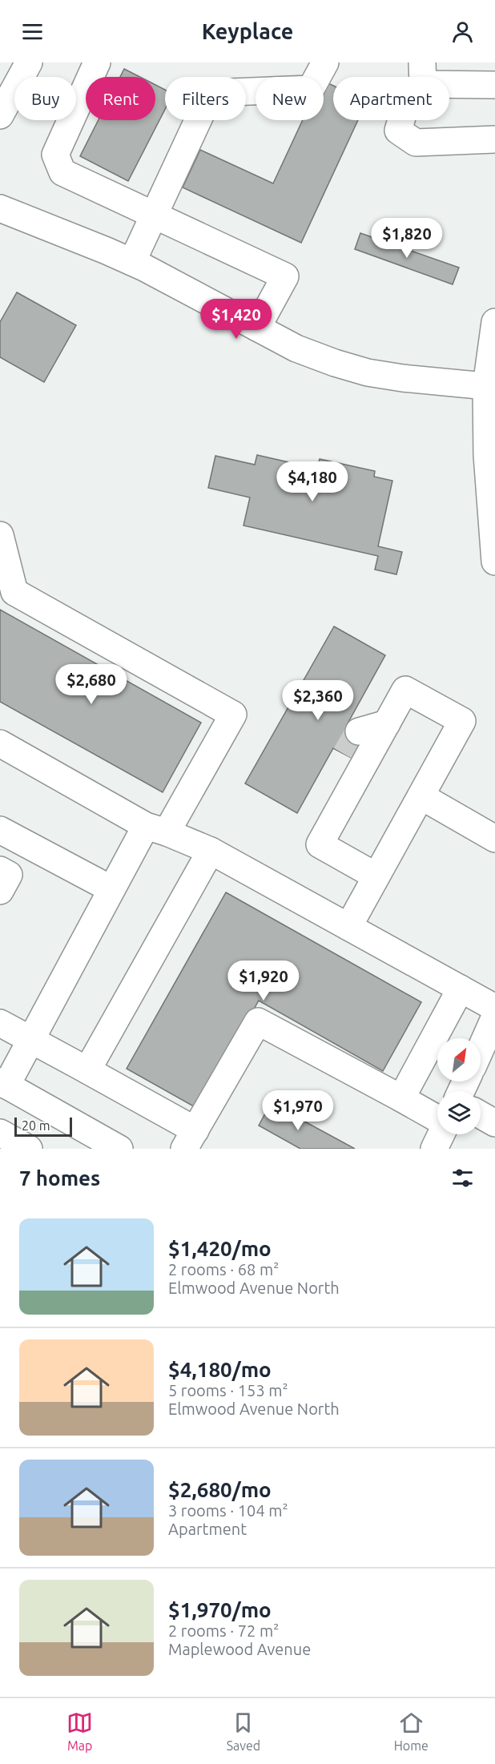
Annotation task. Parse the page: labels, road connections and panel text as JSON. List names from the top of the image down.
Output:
{
  "scale_bar": "20 m",
  "north": "top right",
  "page": {
    "header": "Keyplace",
    "chip": [
      "Buy",
      "Rent",
      "Filters",
      "New",
      "Apartment"
    ],
    "price": [
      "$1,820",
      "$1,420",
      "$4,180",
      "$2,680",
      "$2,360",
      "$1,920",
      "$1,970"
    ],
    "scale": "20 m",
    "heading": "7 homes",
    "list": [
      {
        "name": "$1,420/mo",
        "note": "2 rooms · 68 m² · Elmwood Avenue North"
      },
      {
        "name": "$4,180/mo",
        "note": "5 rooms · 153 m² · Elmwood Avenue North"
      },
      {
        "name": "$2,680/mo",
        "note": "3 rooms · 104 m² · Apartment"
      },
      {
        "name": "$1,970/mo",
        "note": "2 rooms · 72 m² · Maplewood Avenue"
      }
    ],
    "tabs": ["Map", "Saved", "Home"]
  }
}
